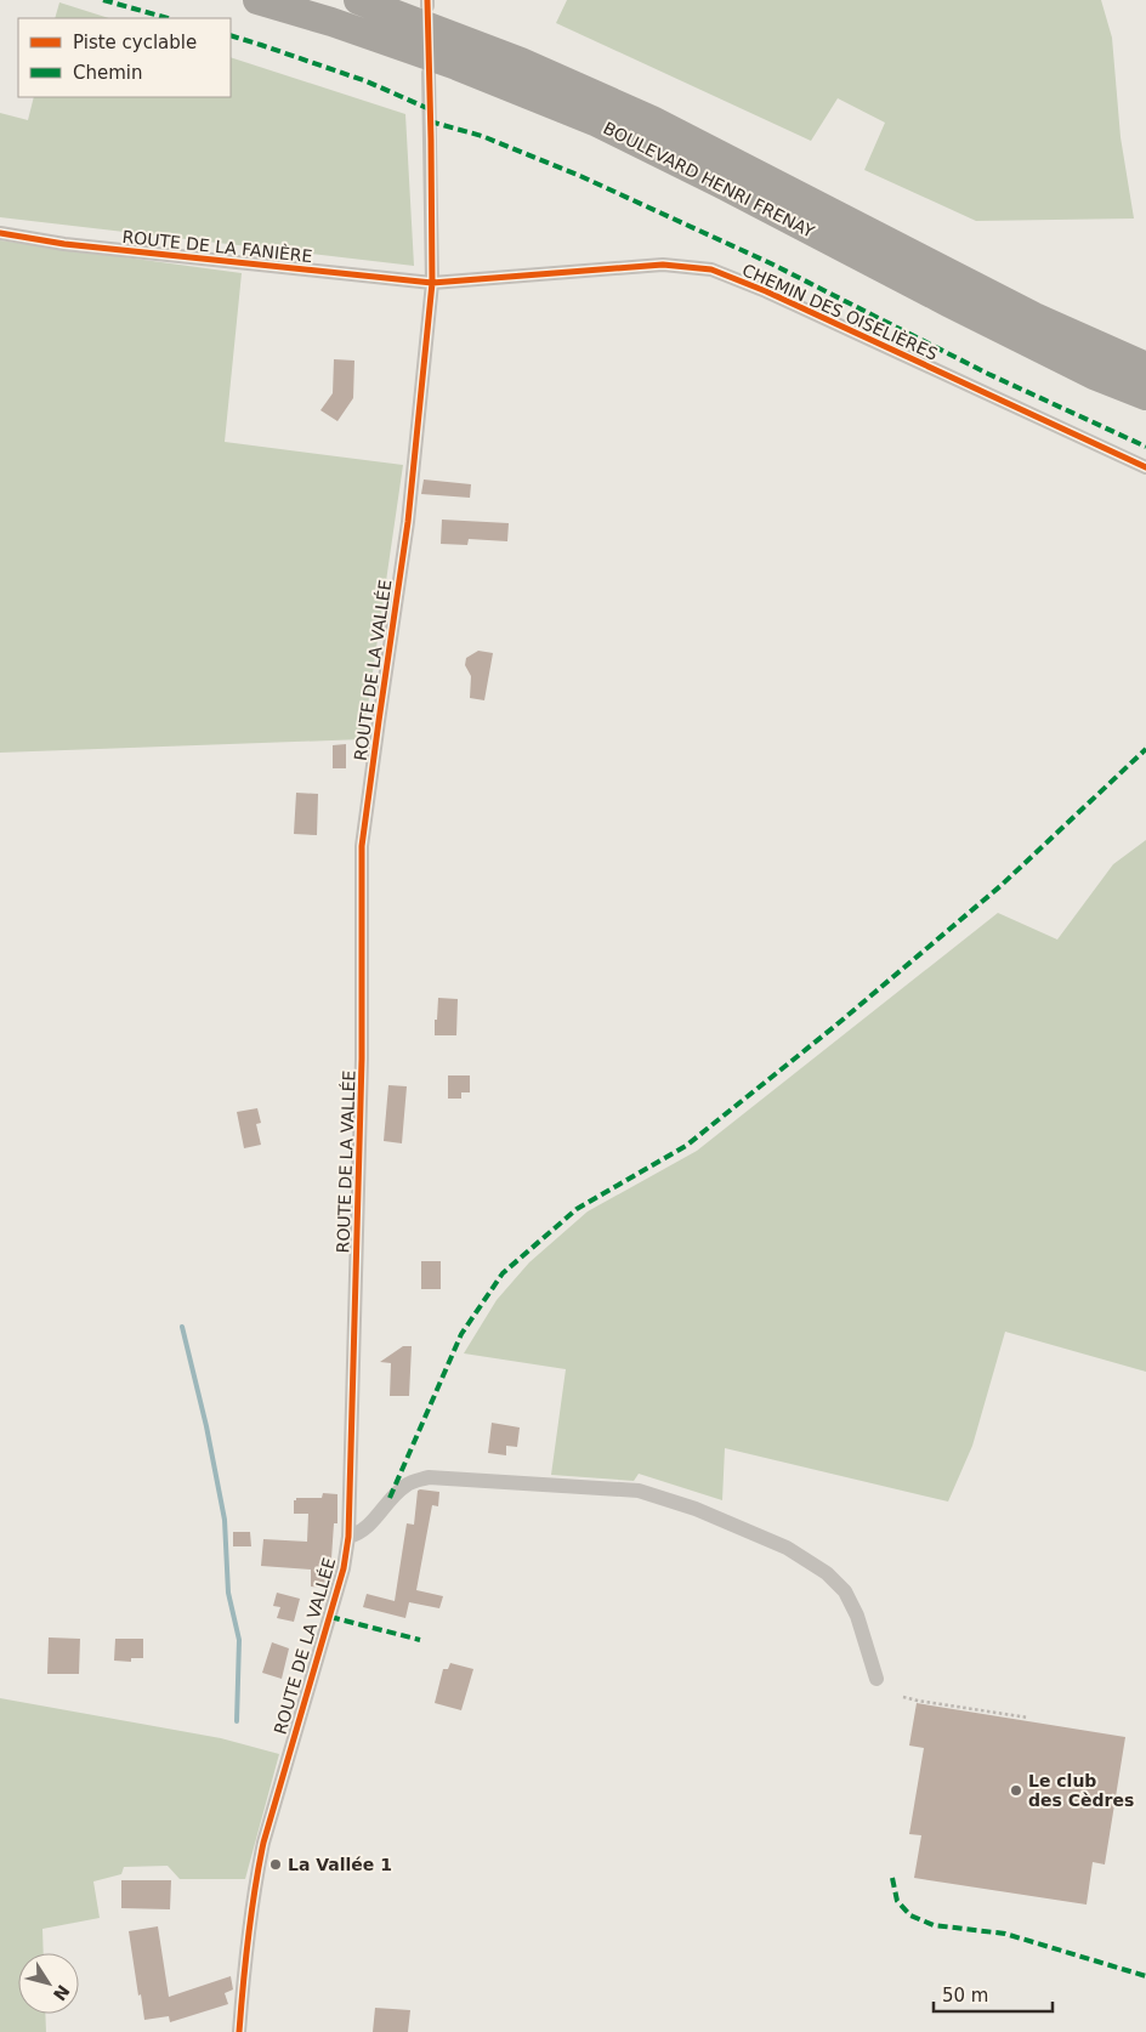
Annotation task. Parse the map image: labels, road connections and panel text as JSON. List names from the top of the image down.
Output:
{
  "streets": {
    "highway": ["BOULEVARD HENRI FRENAY"],
    "street": ["ROUTE DE LA FANIÈRE", "CHEMIN DES OISELIÈRES", "ROUTE DE LA VALLÉE"]
  },
  "crossings": [
    ["ROUTE DE LA FANIÈRE", "CHEMIN DES OISELIÈRES"],
    ["ROUTE DE LA FANIÈRE", "ROUTE DE LA VALLÉE"],
    ["CHEMIN DES OISELIÈRES", "ROUTE DE LA VALLÉE"]
  ],
  "places": ["Le club des Cèdres", "La Vallée 1"],
  "legend": ["Piste cyclable", "Chemin"],
  "scale_bar": "50 m",
  "north": "bottom right"
}
